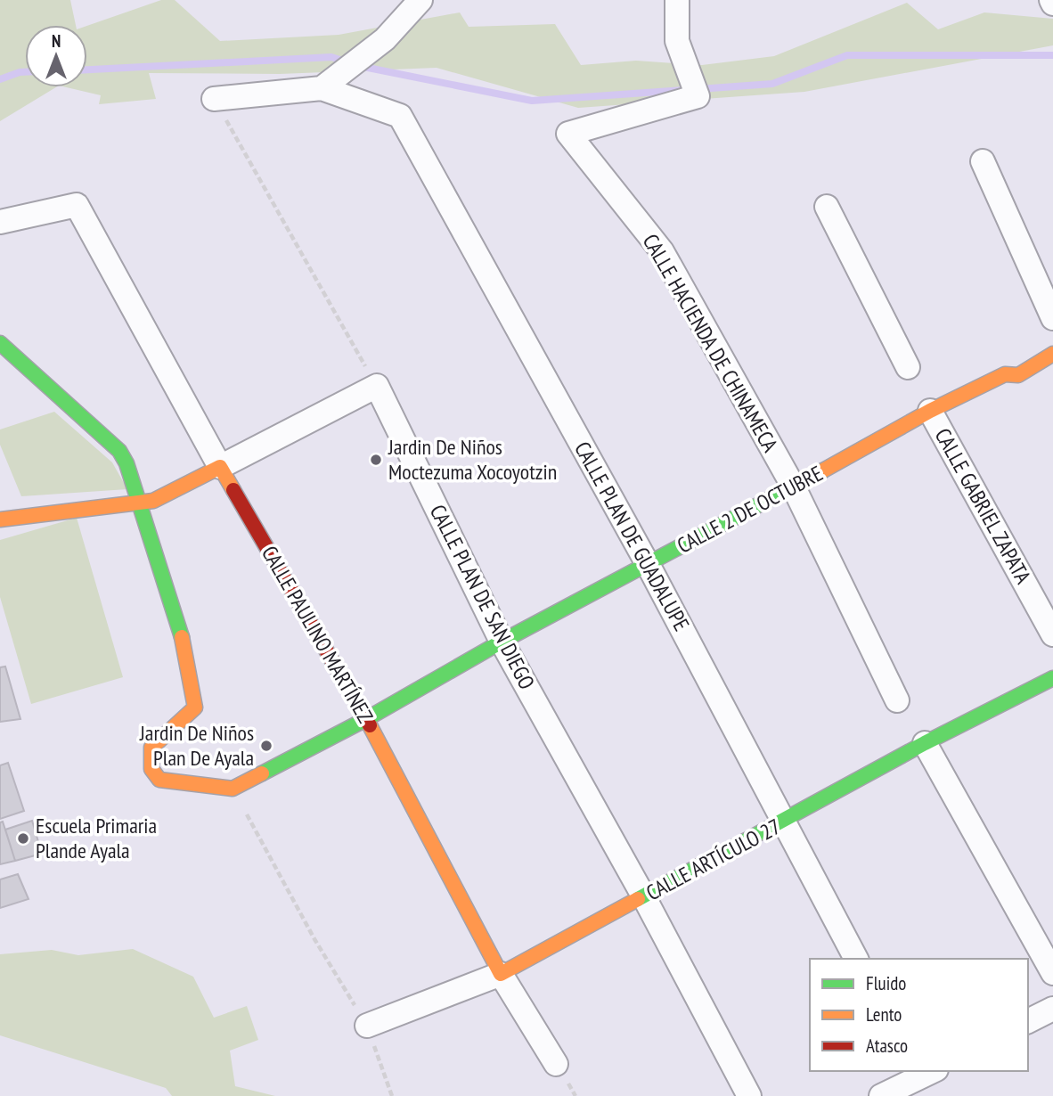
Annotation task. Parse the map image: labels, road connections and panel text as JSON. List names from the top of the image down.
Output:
{
  "streets": {
    "street": [
      "CALLE HACIENDA DE CHINAMECA",
      "CALLE GABRIEL ZAPATA",
      "CALLE 2 DE OCTUBRE",
      "CALLE PLAN DE GUADALUPE",
      "CALLE PLAN DE SAN DIEGO",
      "CALLE PAULINO MARTÍNEZ",
      "CALLE ARTÍCULO 27"
    ]
  },
  "crossings": [
    ["CALLE HACIENDA DE CHINAMECA", "CALLE 2 DE OCTUBRE"],
    ["CALLE GABRIEL ZAPATA", "CALLE 2 DE OCTUBRE"],
    ["CALLE 2 DE OCTUBRE", "CALLE PLAN DE GUADALUPE"],
    ["CALLE 2 DE OCTUBRE", "CALLE PLAN DE SAN DIEGO"],
    ["CALLE 2 DE OCTUBRE", "CALLE PAULINO MARTÍNEZ"],
    ["CALLE PLAN DE GUADALUPE", "CALLE ARTÍCULO 27"],
    ["CALLE PLAN DE SAN DIEGO", "CALLE ARTÍCULO 27"],
    ["CALLE PAULINO MARTÍNEZ", "CALLE ARTÍCULO 27"]
  ],
  "places": ["Jardin De Niños Moctezuma Xocoyotzin", "Jardin De Niños Plan De Ayala", "Escuela Primaria Plande Ayala"],
  "legend": ["Fluido", "Lento", "Atasco"],
  "north": "top"
}
